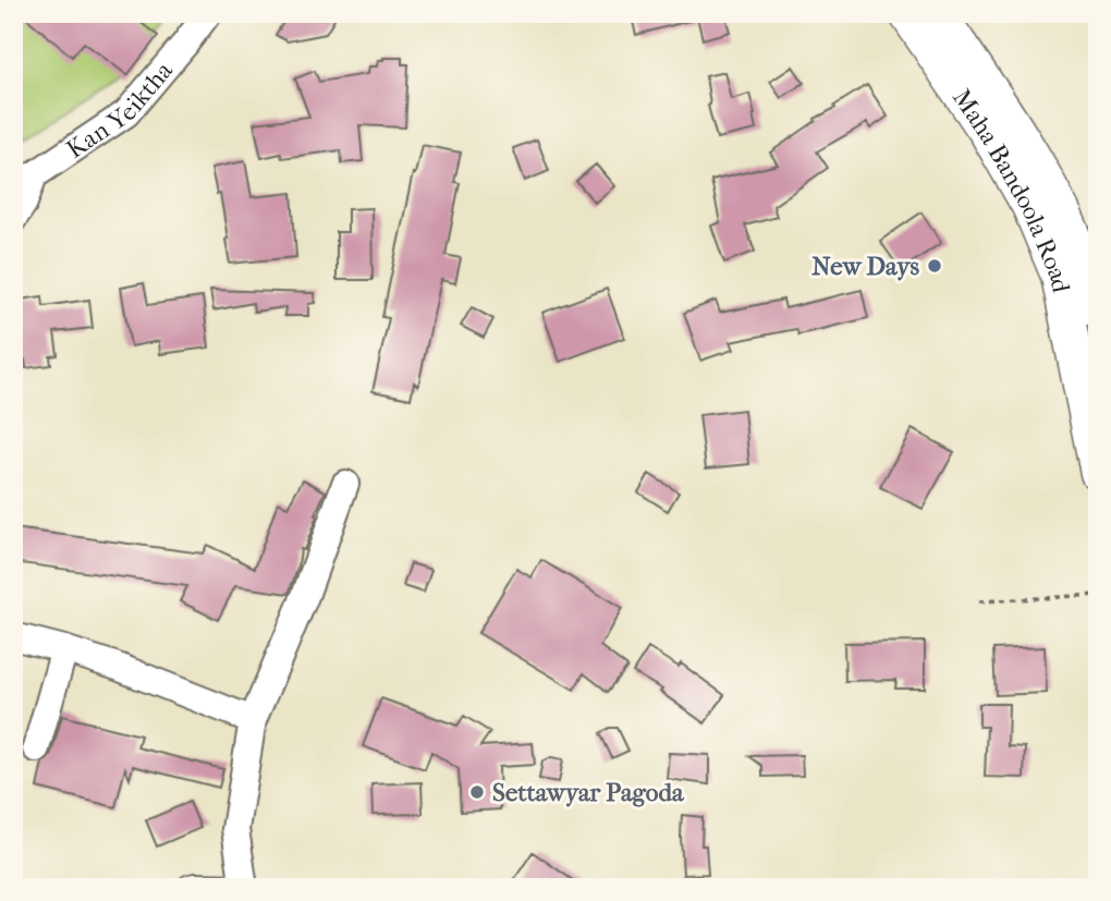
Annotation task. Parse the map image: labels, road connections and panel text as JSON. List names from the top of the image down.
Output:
{
  "streets": {
    "main road": ["Maha Bandoola Road"],
    "street": ["Kan Yeiktha"]
  },
  "places": ["New Days", "Settawyar Pagoda"]
}
